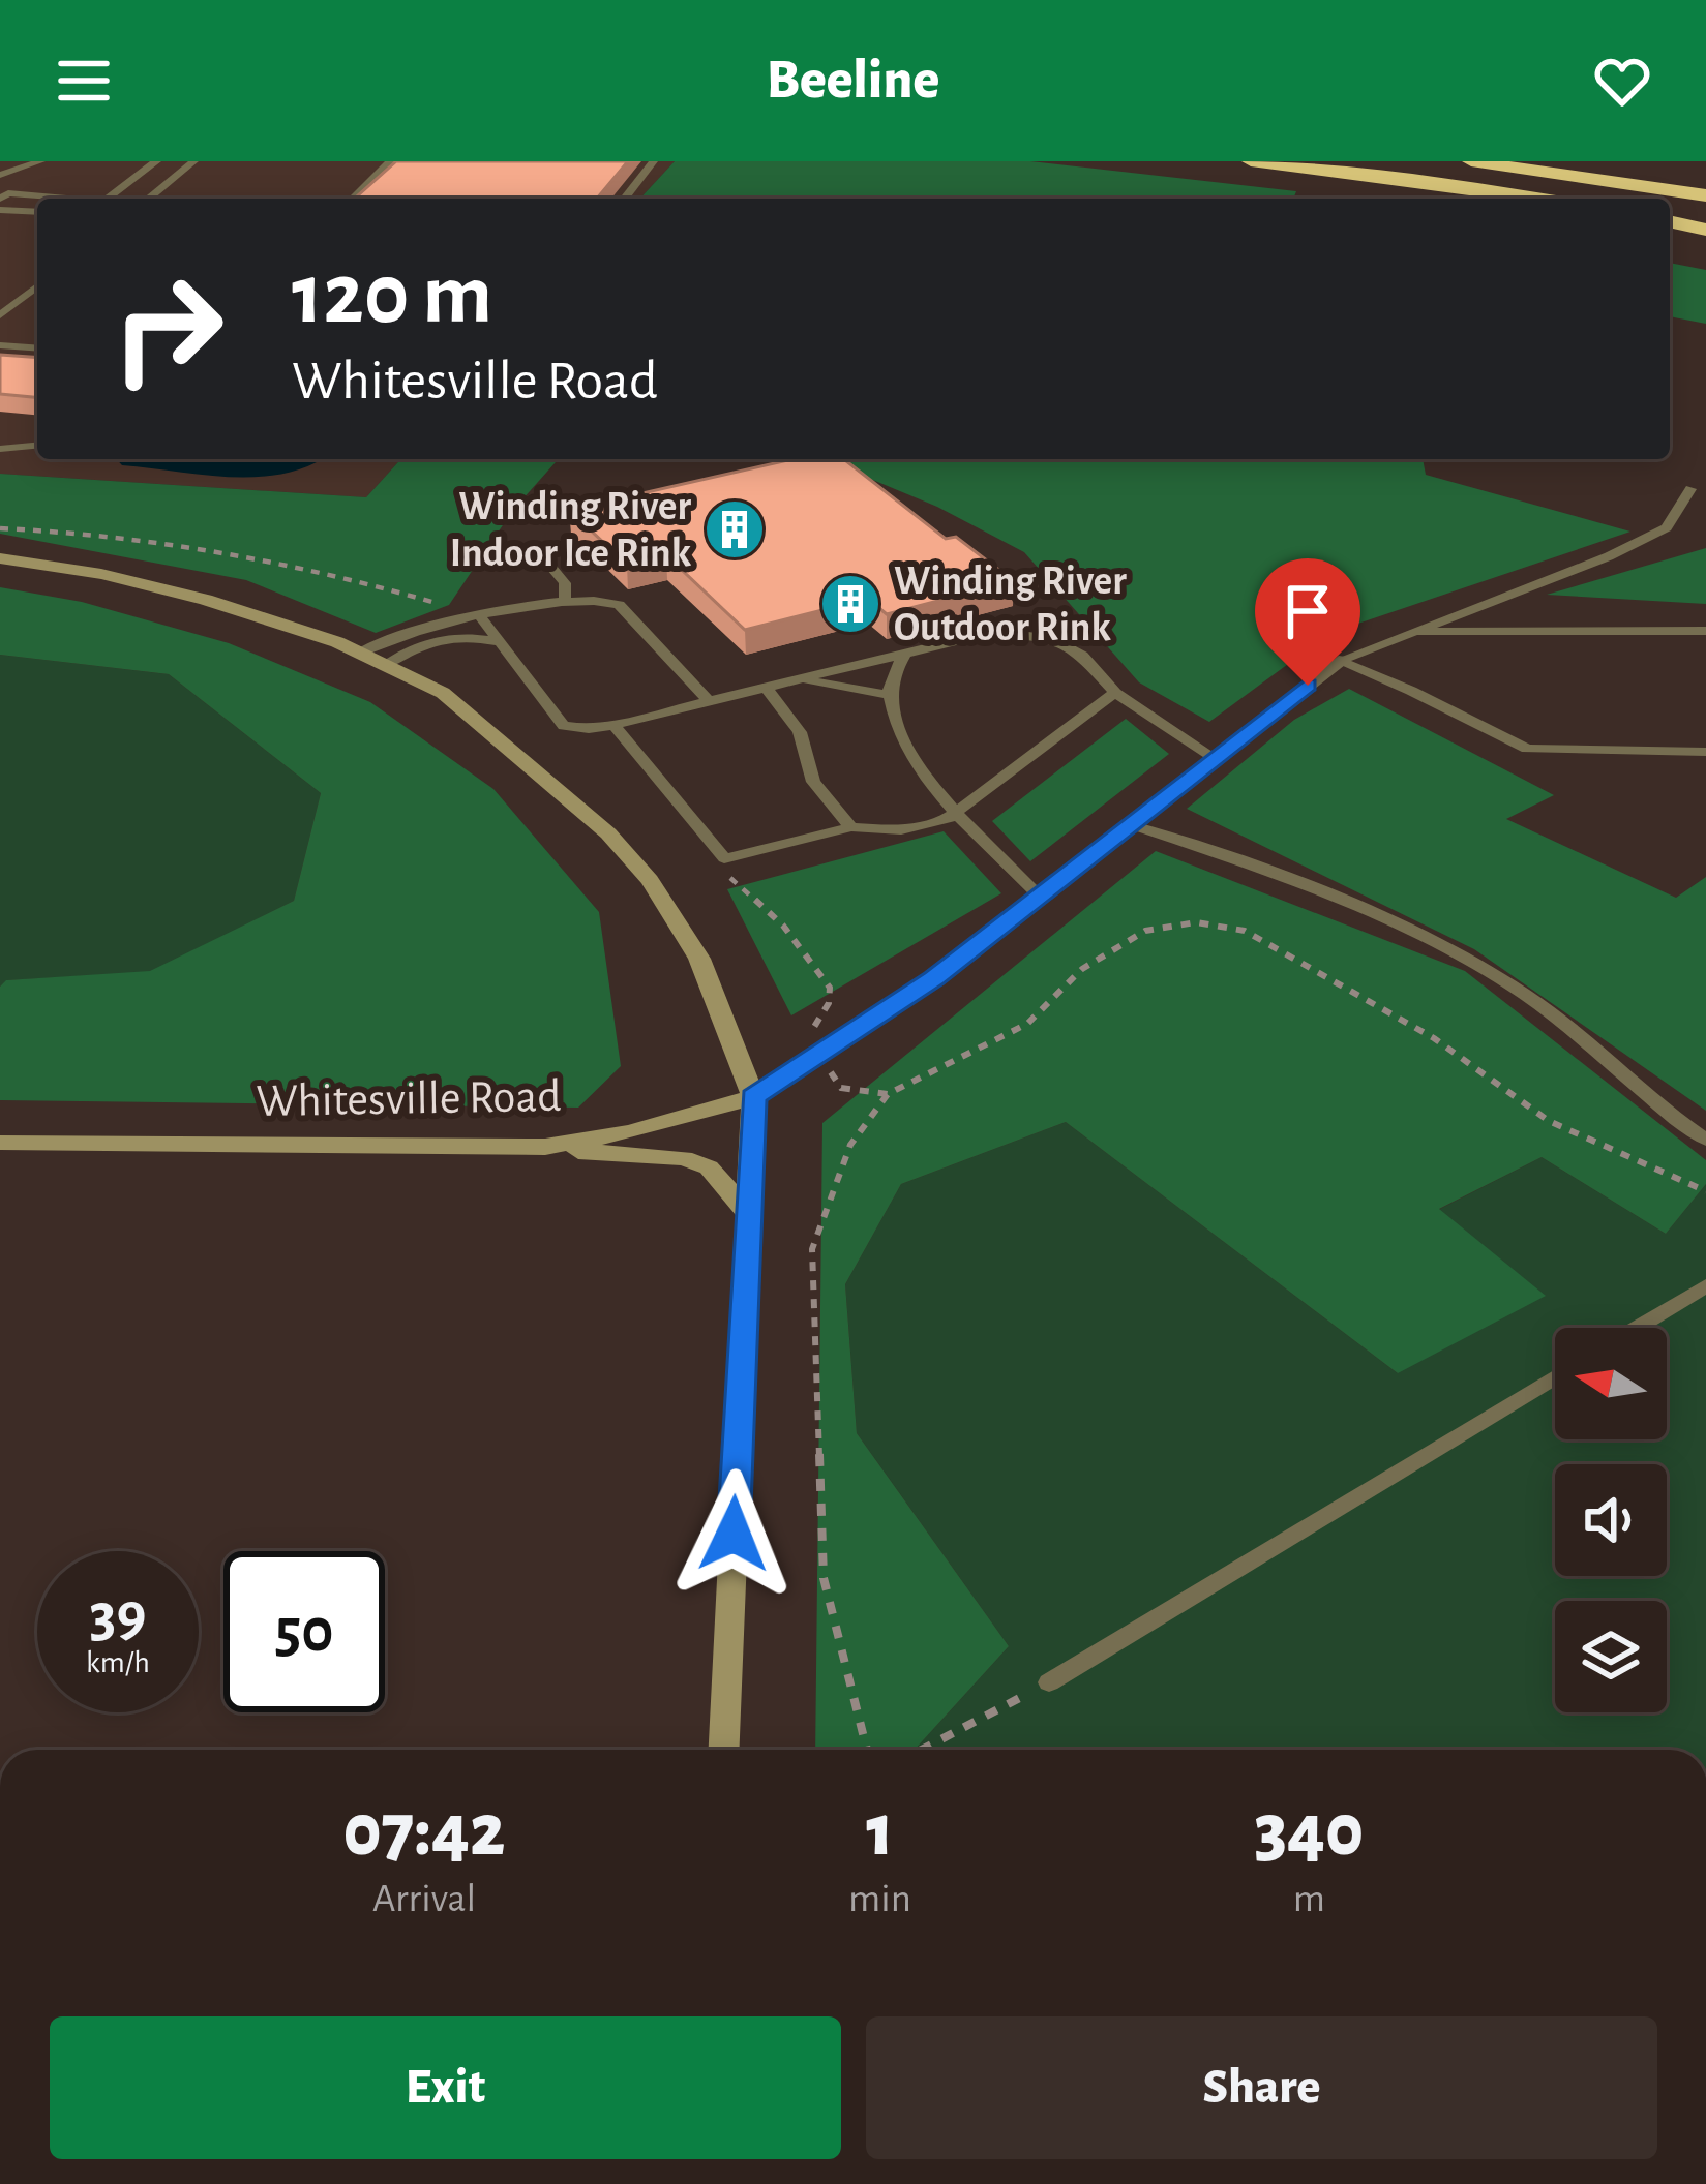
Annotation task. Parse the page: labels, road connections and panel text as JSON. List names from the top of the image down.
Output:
{
  "streets": {
    "main road": ["Whitesville Road"]
  },
  "places": {
    "building": ["Winding River Indoor Ice Rink", "Winding River Outdoor Rink"]
  },
  "north": "left",
  "page": {
    "header": "Beeline",
    "turn": ["120 m", "Whitesville Road"],
    "speed": "39 km/h",
    "limit": "50",
    "eta": [
      "07:42",
      "Arrival",
      "1",
      "min",
      "340",
      "m"
    ],
    "buttons": ["Exit", "Share"]
  }
}
